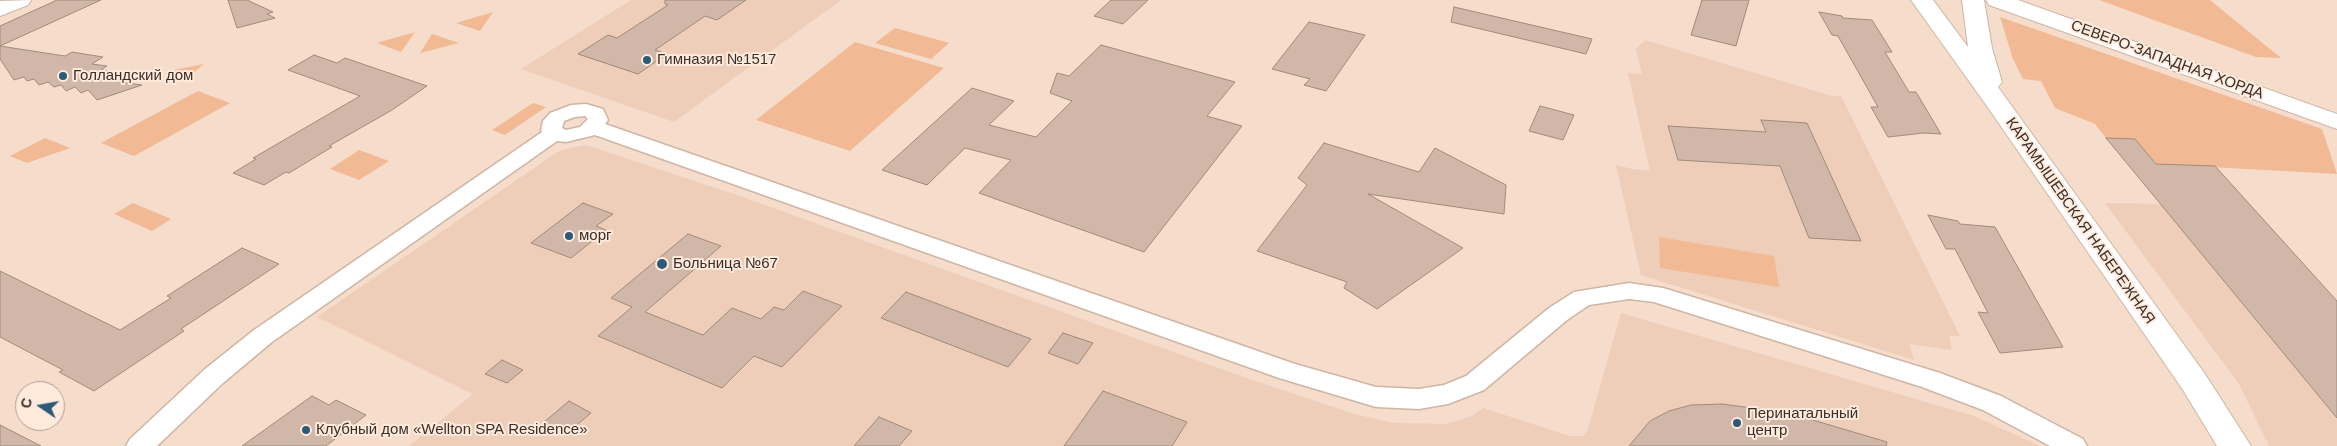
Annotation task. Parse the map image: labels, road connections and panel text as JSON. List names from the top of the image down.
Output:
{
  "streets": {
    "street": ["СЕВЕРО-ЗАПАДНАЯ ХОРДА", "КАРАМЫШЕВСКАЯ НАБЕРЕЖНАЯ"]
  },
  "places": [
    "Гимназия №1517",
    "Голландский дом",
    "морг",
    "Больница №67",
    "Перинатальный центр",
    "Клубный дом «Wellton SPA Residence»"
  ],
  "north": "left"
}
